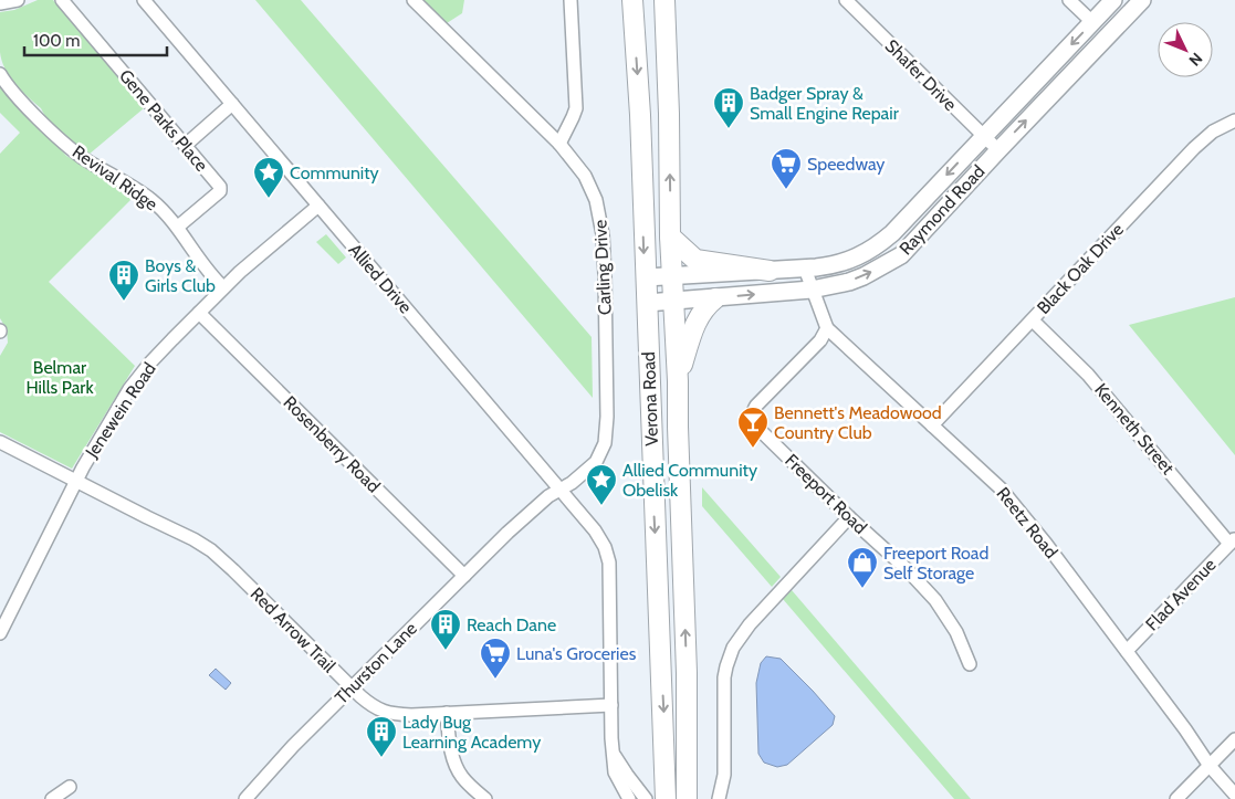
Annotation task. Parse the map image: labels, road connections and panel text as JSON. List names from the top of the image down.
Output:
{
  "streets": {
    "highway": ["Verona Road"],
    "main road": ["Raymond Road"],
    "street": [
      "Shafer Drive",
      "Gene Parks Place",
      "Revival Ridge",
      "Carling Drive",
      "Black Oak Drive",
      "Allied Drive",
      "Jenewein Road",
      "Kenneth Street",
      "Rosenberry Road",
      "Freeport Road",
      "Reetz Road",
      "Flad Avenue",
      "Red Arrow Trail",
      "Thurston Lane"
    ]
  },
  "crossings": [
    ["Shafer Drive", "Raymond Road"],
    ["Gene Parks Place", "Revival Ridge"],
    ["Revival Ridge", "Jenewein Road"],
    ["Raymond Road", "Verona Road"],
    ["Raymond Road", "Reetz Road"],
    ["Carling Drive", "Allied Drive"],
    ["Carling Drive", "Thurston Lane"],
    ["Black Oak Drive", "Kenneth Street"],
    ["Black Oak Drive", "Reetz Road"],
    ["Allied Drive", "Jenewein Road"],
    ["Allied Drive", "Red Arrow Trail"],
    ["Allied Drive", "Thurston Lane"],
    ["Jenewein Road", "Rosenberry Road"],
    ["Jenewein Road", "Red Arrow Trail"],
    ["Kenneth Street", "Flad Avenue"],
    ["Rosenberry Road", "Thurston Lane"],
    ["Freeport Road", "Reetz Road"],
    ["Reetz Road", "Flad Avenue"],
    ["Red Arrow Trail", "Thurston Lane"]
  ],
  "parks": ["Belmar Hills Park"],
  "places": {
    "building": [
      "Badger Spray & Small Engine Repair",
      "Boys & Girls Club",
      "Reach Dane",
      "Lady Bug Learning Academy"
    ],
    "supermarket": ["Speedway", "Luna's Groceries"],
    "place": ["Community", "Allied Community Obelisk"],
    "bar": ["Bennett's Meadowood Country Club"],
    "shop": ["Freeport Road Self Storage"]
  },
  "scale_bar": "100 m",
  "north": "bottom right"
}
